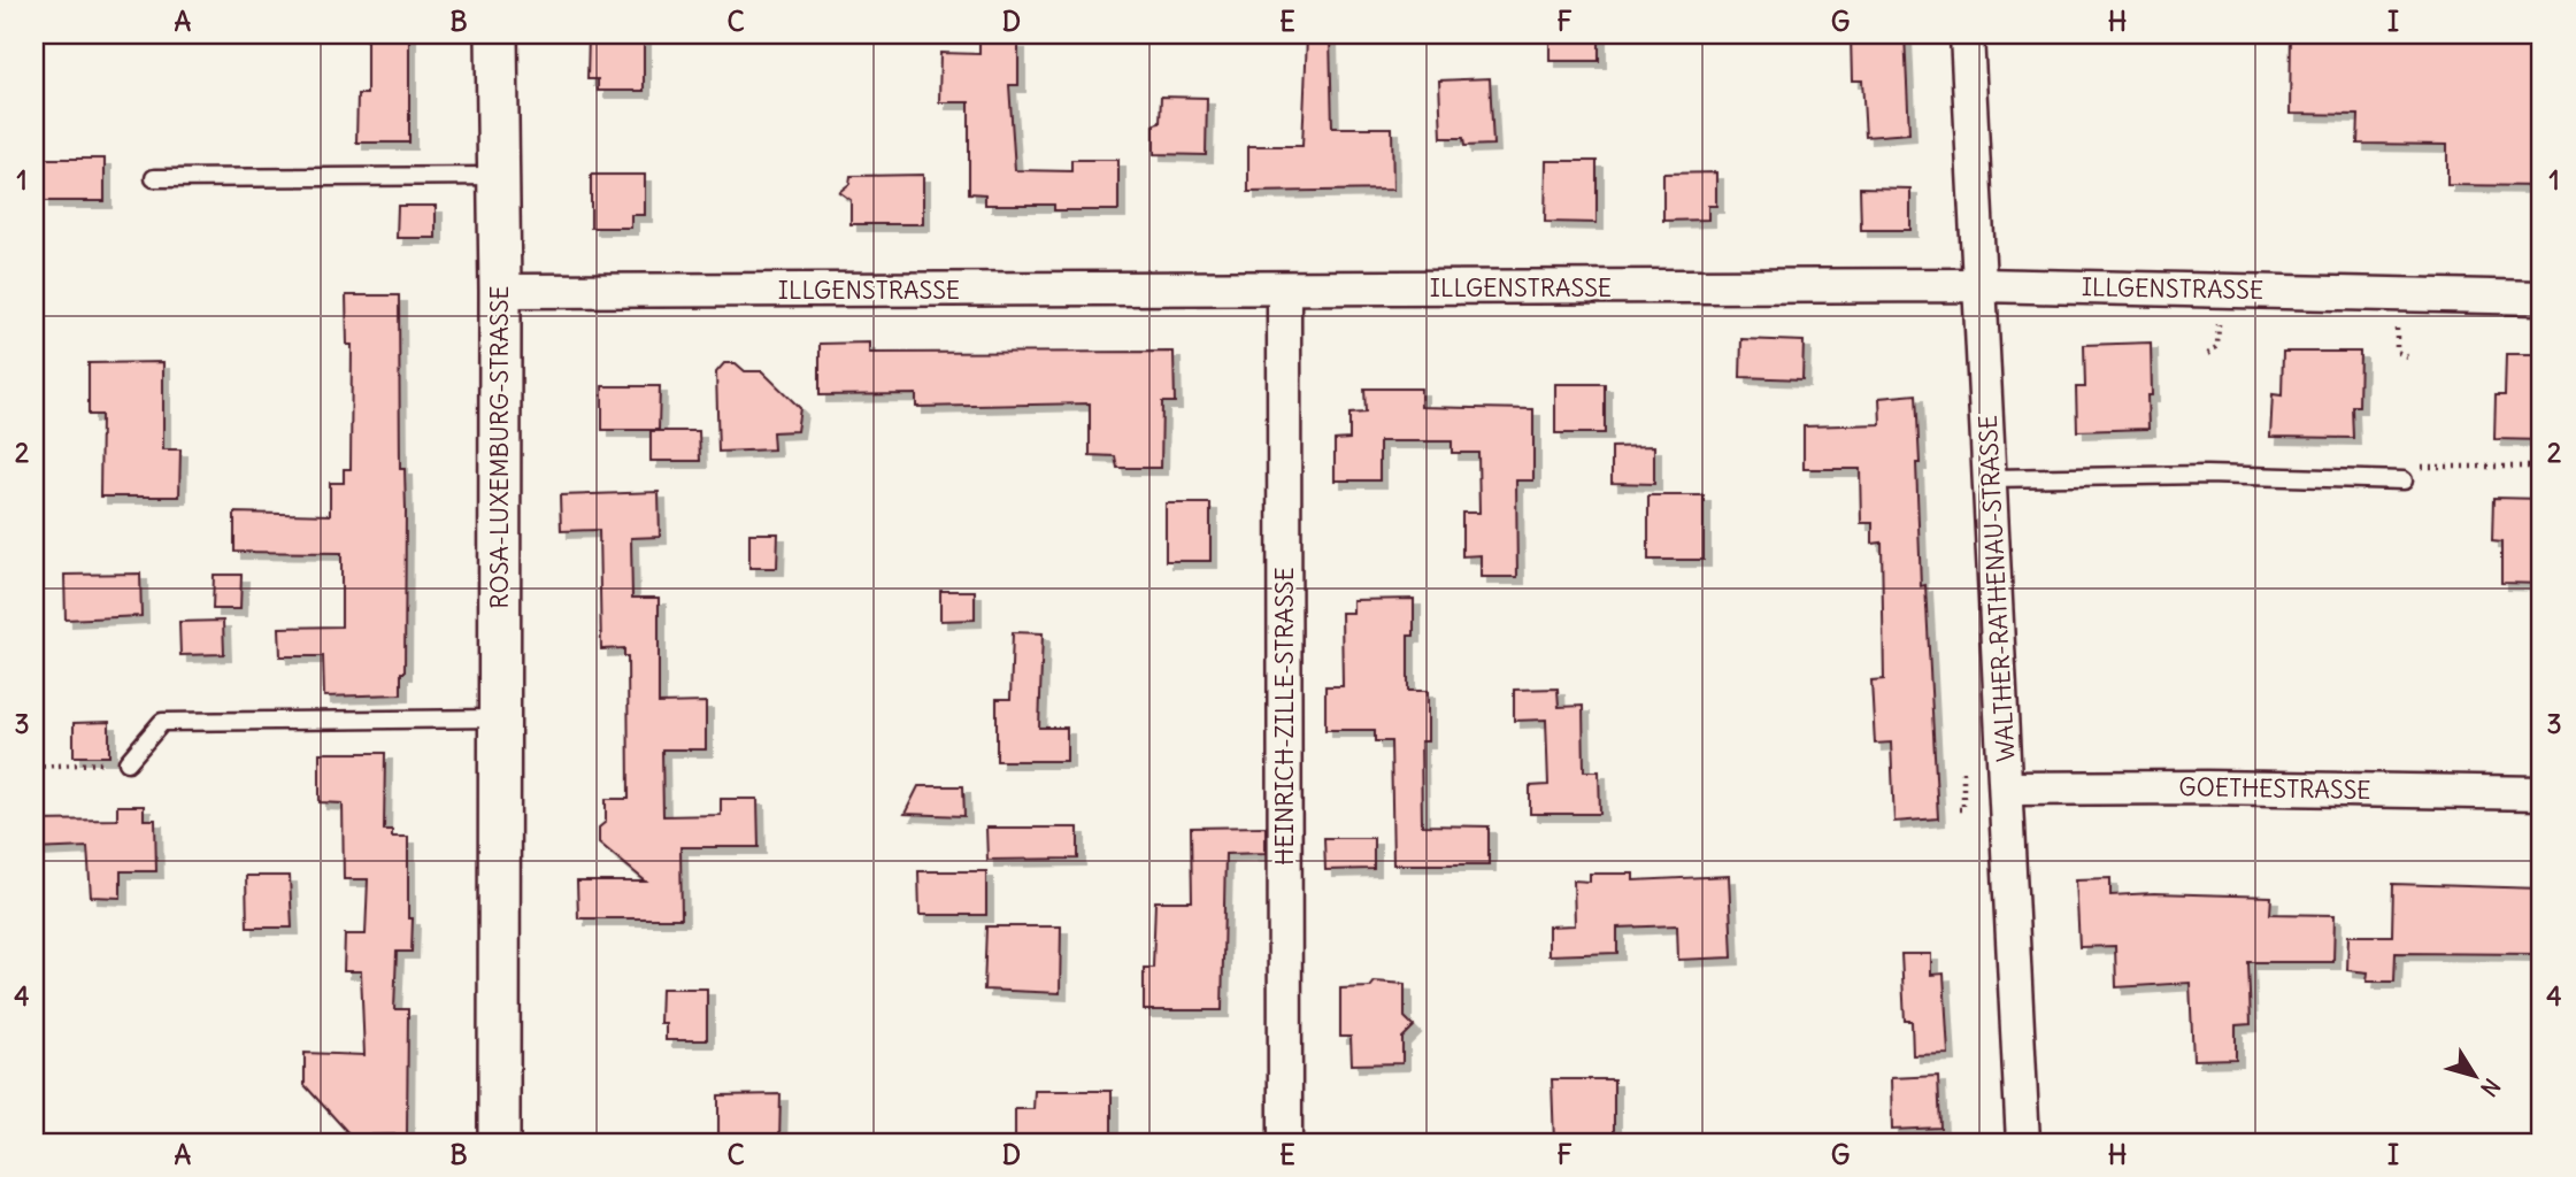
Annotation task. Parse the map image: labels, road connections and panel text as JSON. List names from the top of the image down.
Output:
{
  "streets": {
    "street": [
      "ILLGENSTRASSE",
      "ROSA-LUXEMBURG-STRASSE",
      "WALTHER-RATHENAU-STRASSE",
      "HEINRICH-ZILLE-STRASSE",
      "GOETHESTRASSE"
    ]
  },
  "crossings": [
    ["ILLGENSTRASSE", "ROSA-LUXEMBURG-STRASSE"],
    ["ILLGENSTRASSE", "WALTHER-RATHENAU-STRASSE"],
    ["ILLGENSTRASSE", "HEINRICH-ZILLE-STRASSE"],
    ["WALTHER-RATHENAU-STRASSE", "GOETHESTRASSE"]
  ],
  "north": "bottom right",
  "grid": {
    "columns": [
      "A",
      "B",
      "C",
      "D",
      "E",
      "F",
      "G",
      "H",
      "I"
    ],
    "rows": [
      "1",
      "2",
      "3",
      "4"
    ]
  }
}
